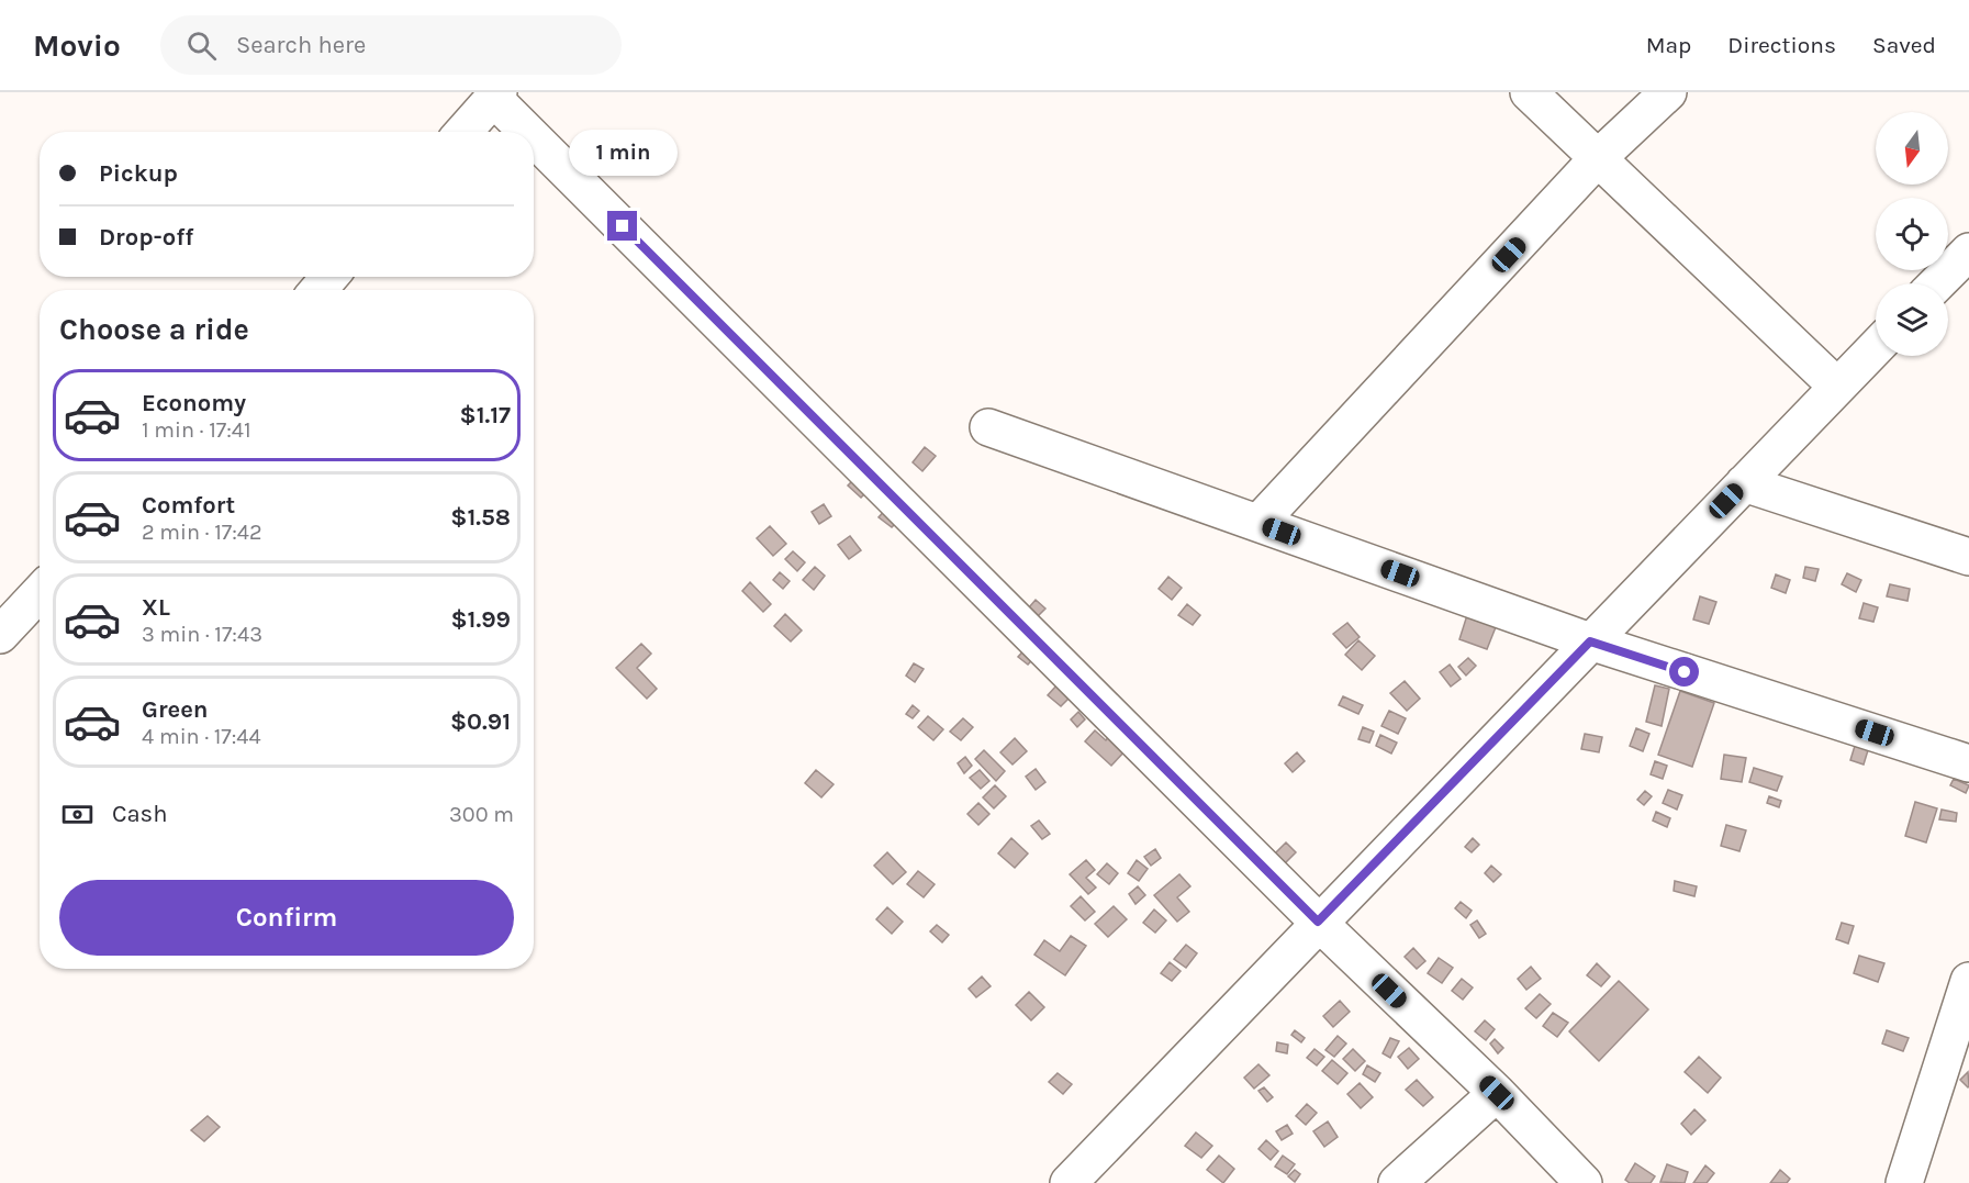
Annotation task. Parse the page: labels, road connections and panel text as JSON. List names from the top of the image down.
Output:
{
  "north": "bottom",
  "page": {
    "header": "Movio",
    "search": "Search here",
    "nav": ["Map", "Directions", "Saved"],
    "bubble": "1 min",
    "banner": ["Pickup", "Drop-off"],
    "heading": "Choose a ride",
    "list": [
      {
        "name": "Economy",
        "note": "1 min · 17:41",
        "value": "$1.17"
      },
      {
        "name": "Comfort",
        "note": "2 min · 17:42",
        "value": "$1.58"
      },
      {
        "name": "XL",
        "note": "3 min · 17:43",
        "value": "$1.99"
      },
      {
        "name": "Green",
        "note": "4 min · 17:44",
        "value": "$0.91"
      }
    ],
    "pay": ["Cash", "300 m"],
    "buttons": "Confirm"
  }
}
